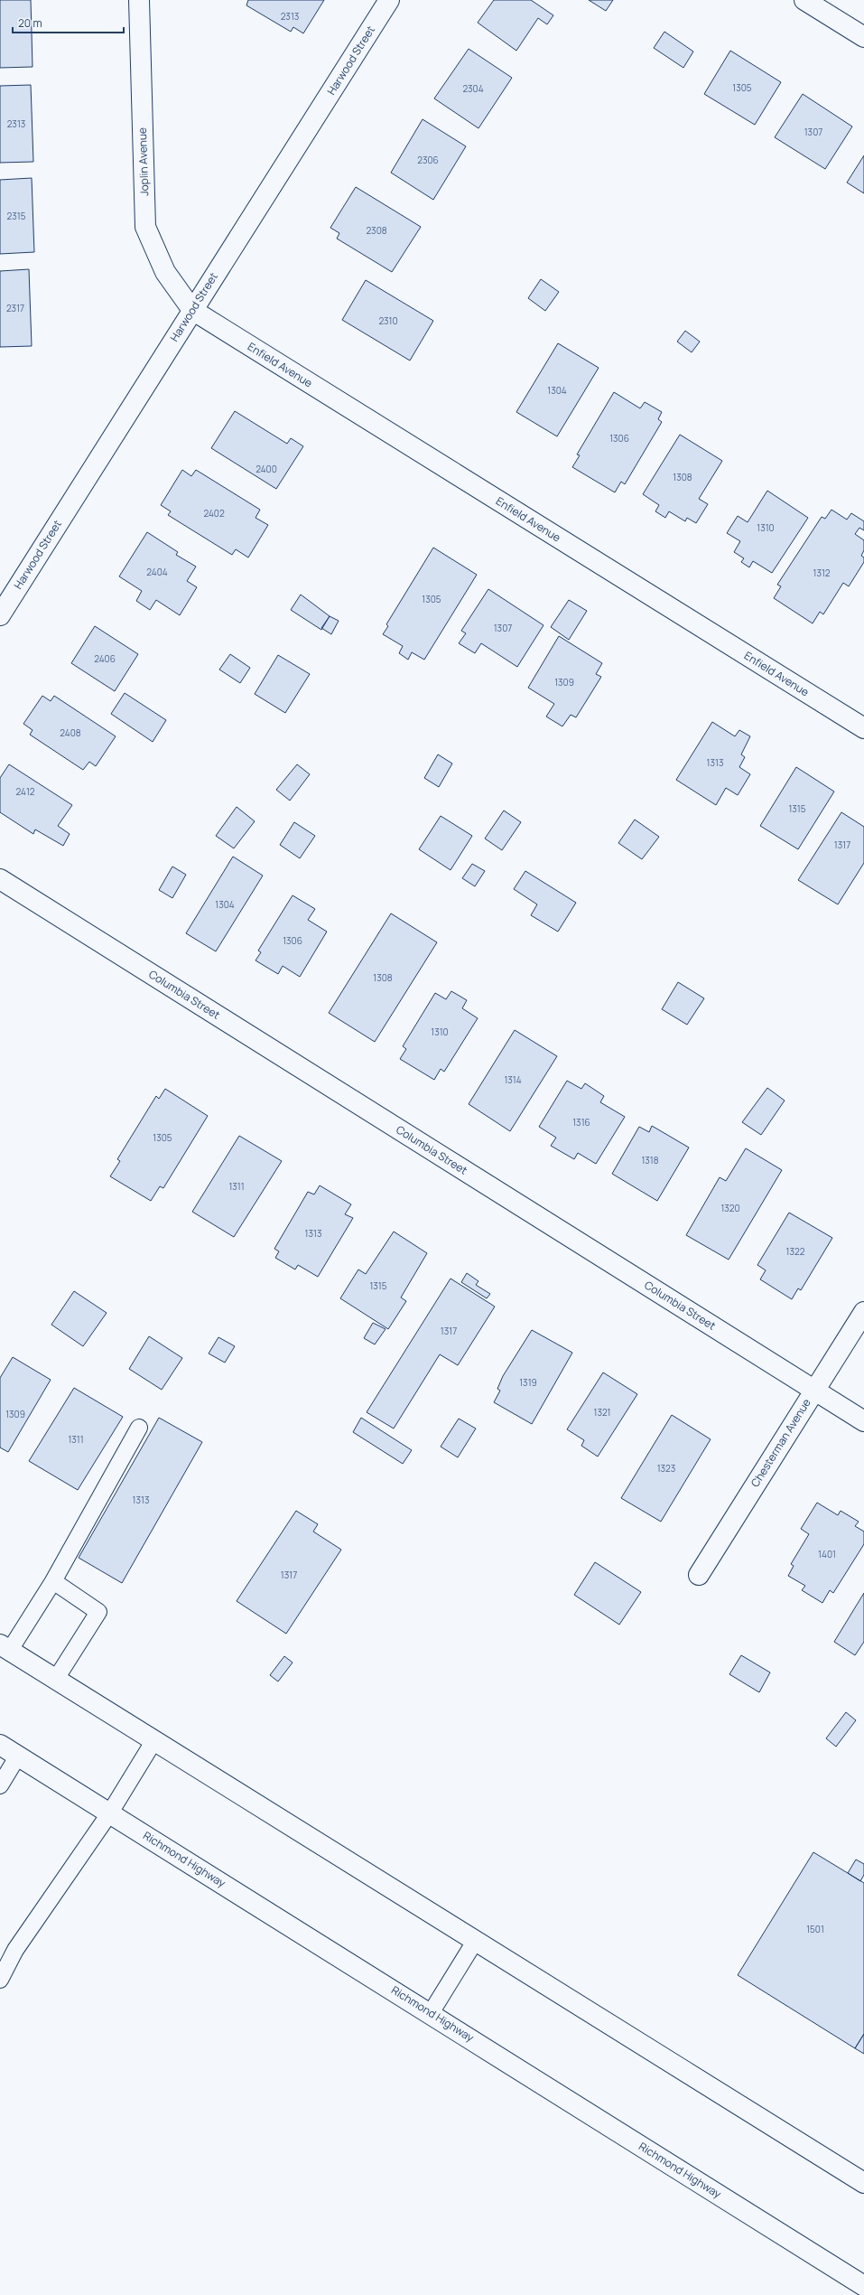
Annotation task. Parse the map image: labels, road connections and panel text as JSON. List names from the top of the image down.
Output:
{
  "streets": {
    "street": [
      "Harwood Street",
      "Joplin Avenue",
      "Enfield Avenue",
      "Columbia Street",
      "Chesterman Avenue",
      "Richmond Highway"
    ]
  },
  "crossings": [
    ["Harwood Street", "Joplin Avenue"],
    ["Harwood Street", "Enfield Avenue"],
    ["Joplin Avenue", "Enfield Avenue"],
    ["Columbia Street", "Chesterman Avenue"]
  ],
  "house_numbers": [
    "2313",
    "1305",
    "2304",
    "2313",
    "1307",
    "2306",
    "2315",
    "2308",
    "2317",
    "2310",
    "1304",
    "1306",
    "2400",
    "1308",
    "2402",
    "1310",
    "2404",
    "1312",
    "1305",
    "1307",
    "2406",
    "1309",
    "2408",
    "1313",
    "2412",
    "1315",
    "1317",
    "1304",
    "1306",
    "1308",
    "1310",
    "1314",
    "1316",
    "1305",
    "1318",
    "1311",
    "1320",
    "1313",
    "1322",
    "1315",
    "1317",
    "1319",
    "1321",
    "1309",
    "1311",
    "1323",
    "1313",
    "1401",
    "1317",
    "1501"
  ],
  "scale_bar": "20 m"
}
